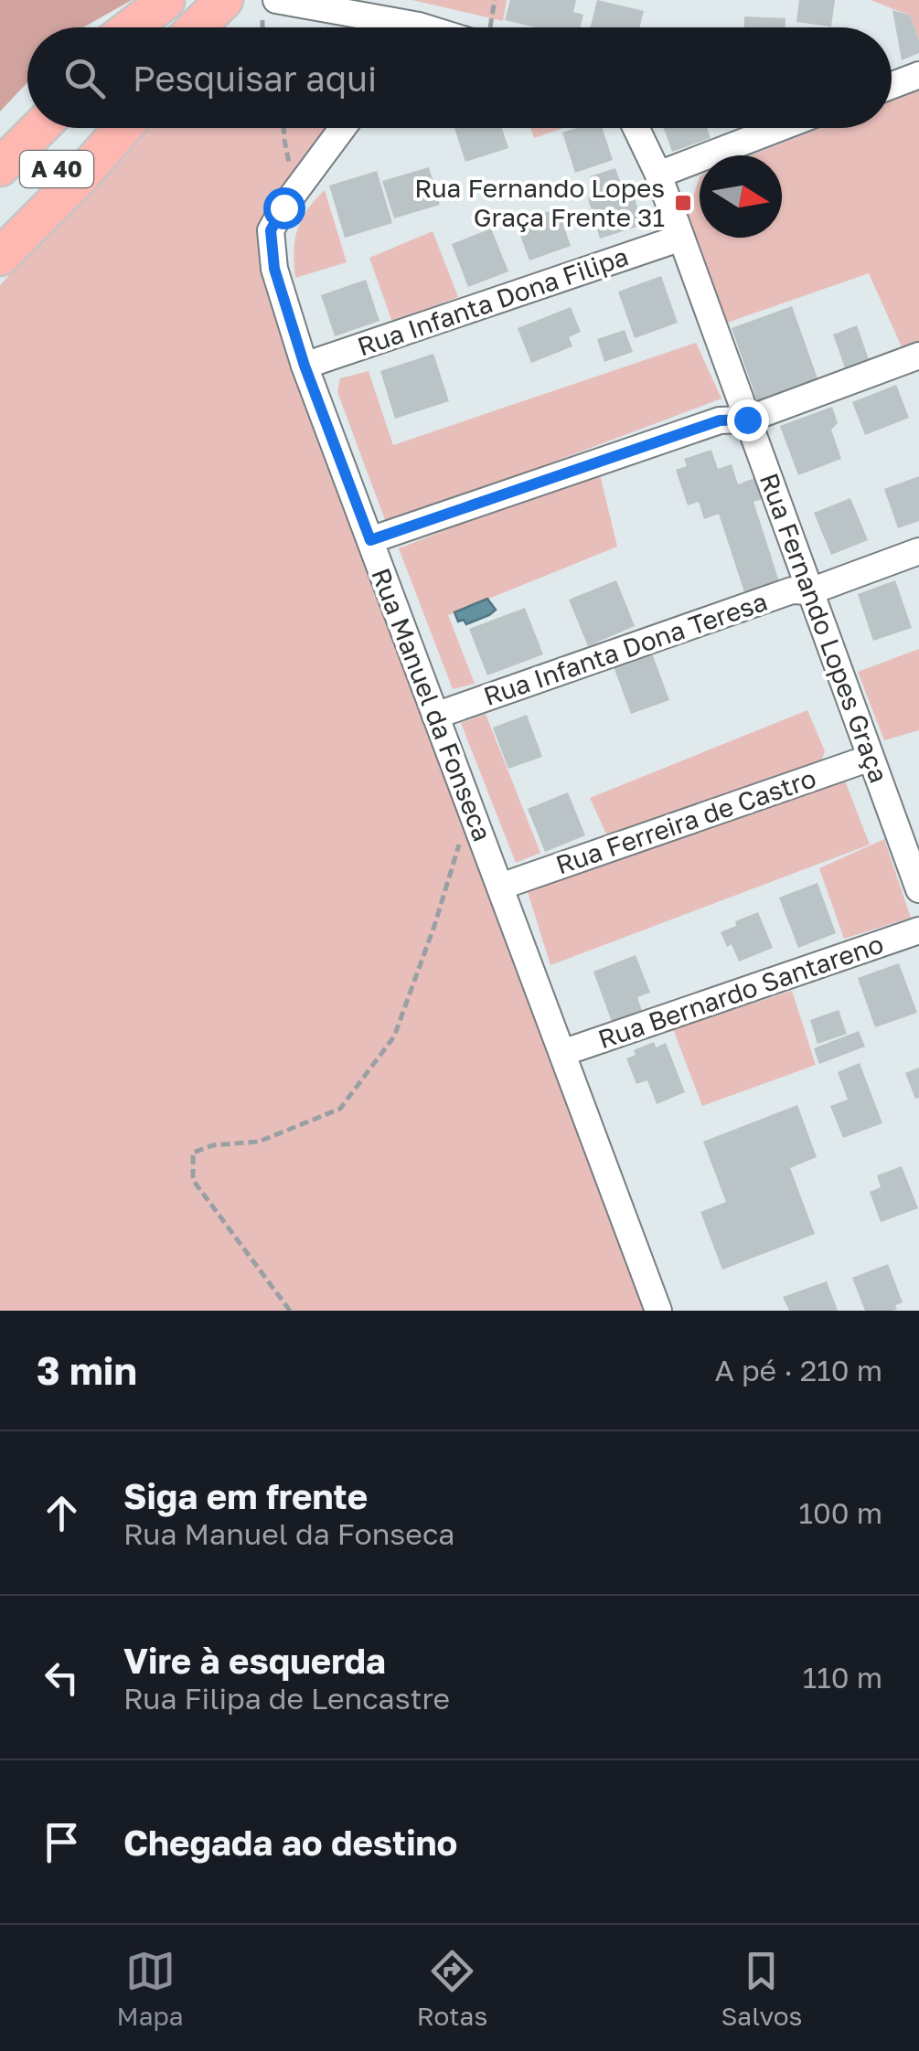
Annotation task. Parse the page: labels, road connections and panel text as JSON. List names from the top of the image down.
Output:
{
  "streets": {
    "highway": ["A 40"],
    "street": [
      "Rua Infanta Dona Filipa",
      "Rua Fernando Lopes Graça",
      "Rua Infanta Dona Teresa",
      "Rua Manuel da Fonseca",
      "Rua Ferreira de Castro",
      "Rua Bernardo Santareno"
    ]
  },
  "crossings": [
    ["Rua Infanta Dona Filipa", "Rua Fernando Lopes Graça"],
    ["Rua Infanta Dona Filipa", "Rua Manuel da Fonseca"],
    ["Rua Fernando Lopes Graça", "Rua Infanta Dona Teresa"],
    ["Rua Fernando Lopes Graça", "Rua Ferreira de Castro"],
    ["Rua Infanta Dona Teresa", "Rua Manuel da Fonseca"],
    ["Rua Manuel da Fonseca", "Rua Ferreira de Castro"],
    ["Rua Manuel da Fonseca", "Rua Bernardo Santareno"]
  ],
  "places": {
    "transit": ["Rua Fernando Lopes Graça Frente 31"]
  },
  "north": "right",
  "page": {
    "search": "Pesquisar aqui",
    "heading": ["3 min", "A pé · 210 m"],
    "list": [
      ["Siga em frente", "Rua Manuel da Fonseca", "100 m"],
      ["Vire à esquerda", "Rua Filipa de Lencastre", "110 m"],
      "Chegada ao destino"
    ],
    "nav": ["Mapa", "Rotas", "Salvos"]
  }
}
